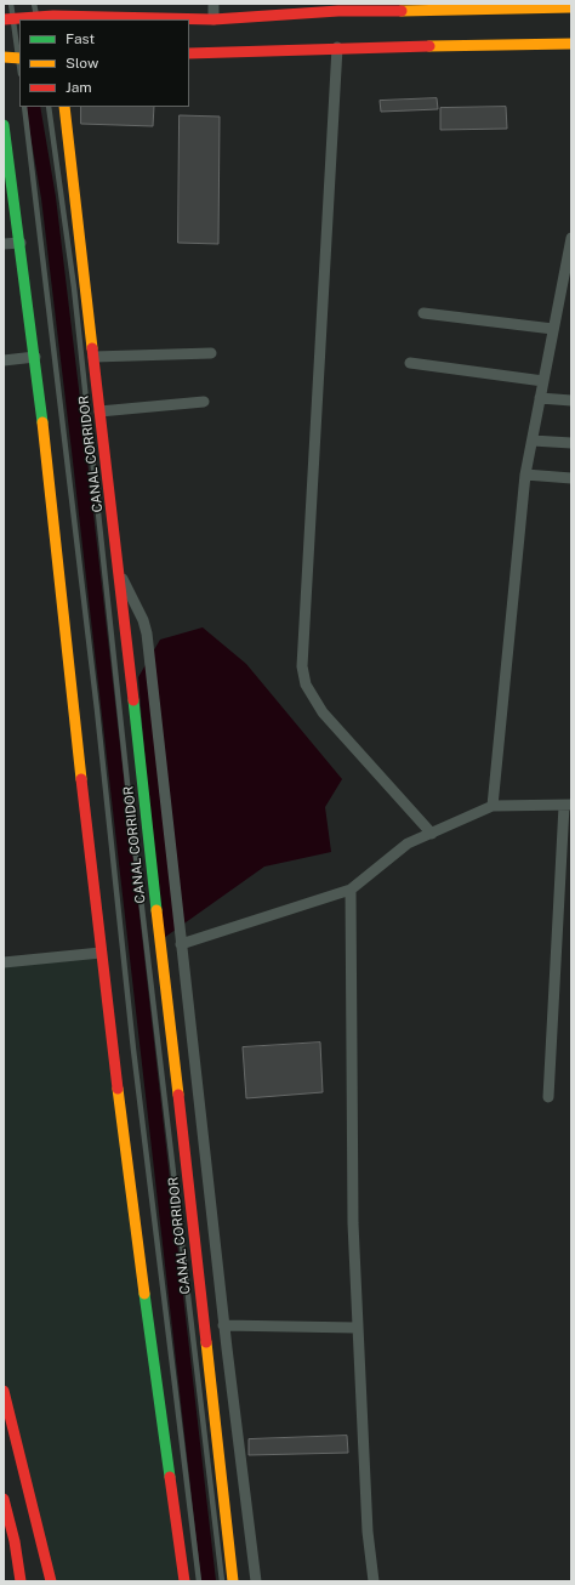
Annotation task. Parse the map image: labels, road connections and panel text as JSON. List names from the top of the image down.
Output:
{
  "streets": {
    "street": ["CANAL CORRIDOR"]
  },
  "legend": ["Fast", "Slow", "Jam"]
}
